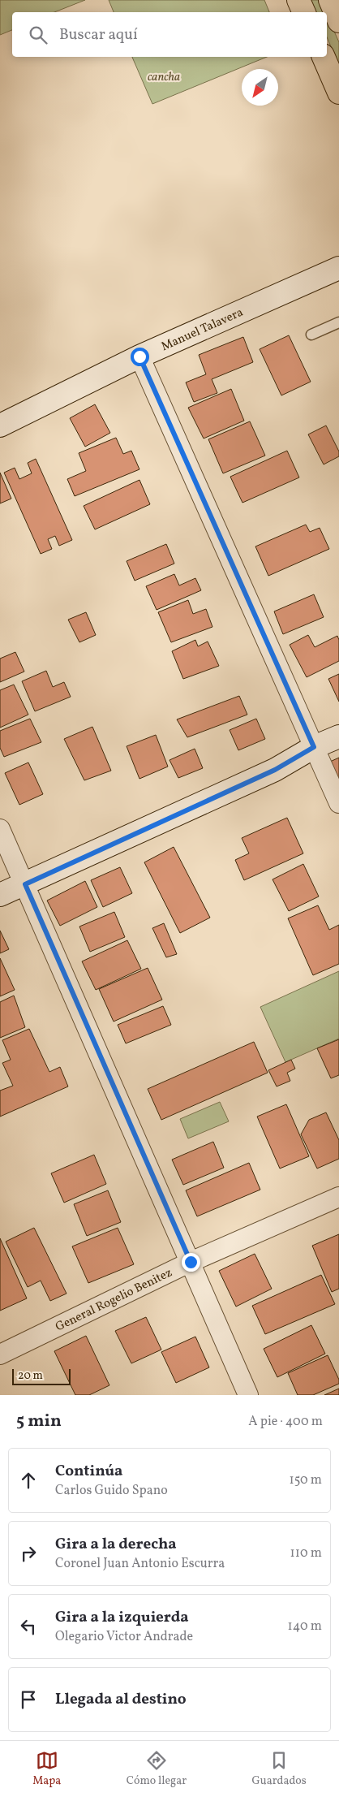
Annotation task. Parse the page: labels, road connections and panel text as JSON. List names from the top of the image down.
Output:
{
  "streets": {
    "street": ["Manuel Talavera", "General Rogelio Benitez"]
  },
  "parks": ["cancha"],
  "scale_bar": "20 m",
  "north": "bottom left",
  "page": {
    "search": "Buscar aquí",
    "scale": "20 m",
    "heading": ["5 min", "A pie · 400 m"],
    "list": [
      ["Continúa", "Carlos Guido Spano", "150 m"],
      ["Gira a la derecha", "Coronel Juan Antonio Escurra", "110 m"],
      ["Gira a la izquierda", "Olegario Victor Andrade", "140 m"],
      "Llegada al destino"
    ],
    "nav": ["Mapa", "Cómo llegar", "Guardados"]
  }
}
